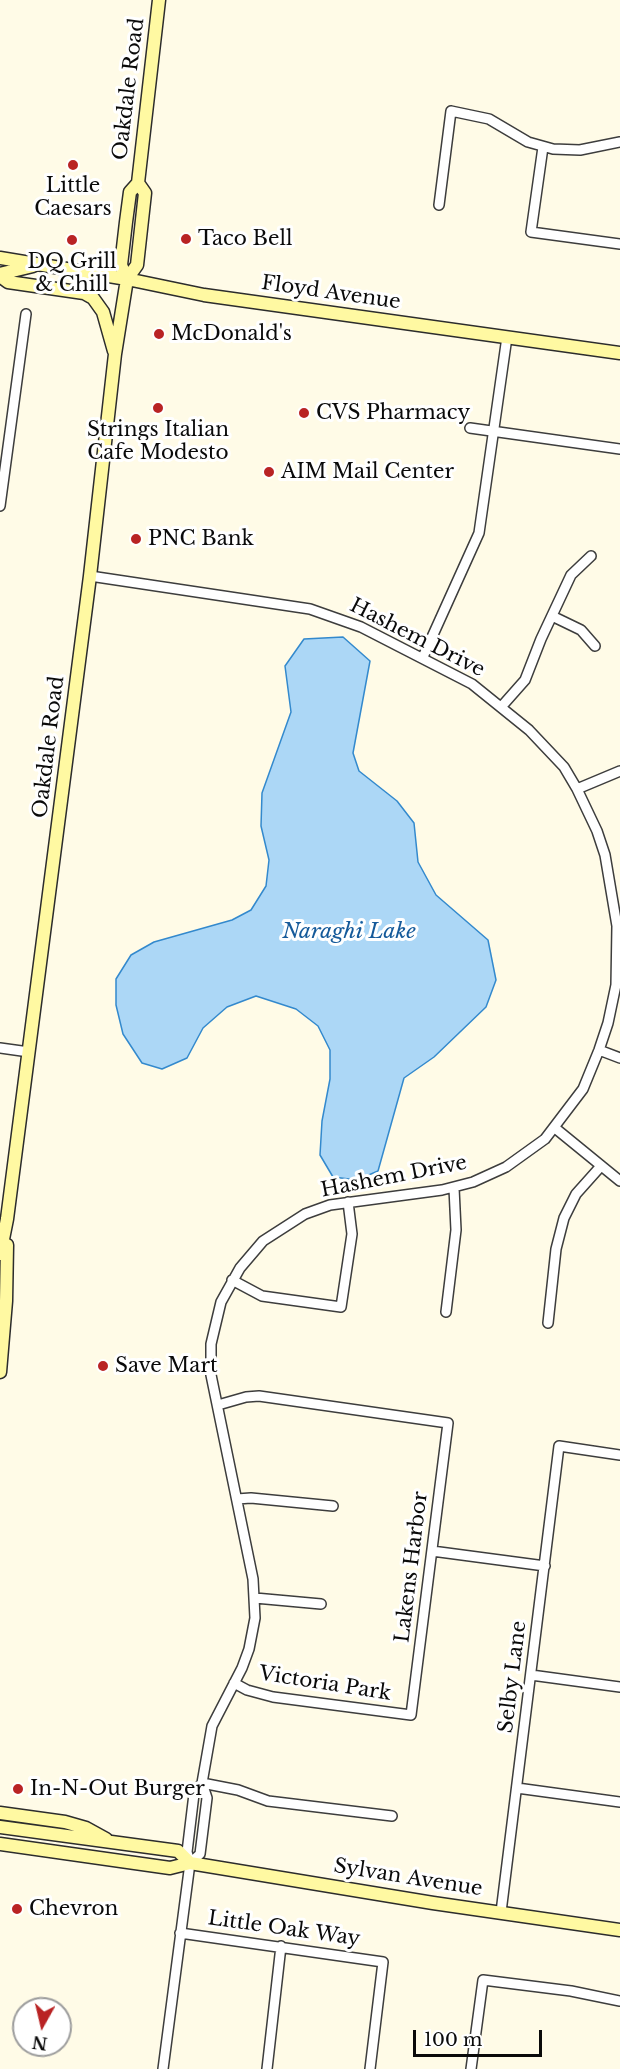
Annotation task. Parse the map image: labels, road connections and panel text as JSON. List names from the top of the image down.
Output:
{
  "streets": {
    "main road": ["Oakdale Road", "Floyd Avenue", "Sylvan Avenue"],
    "street": [
      "Hashem Drive",
      "Lakens Harbor",
      "Selby Lane",
      "Victoria Park",
      "Little Oak Way"
    ]
  },
  "crossings": [
    ["Oakdale Road", "Floyd Avenue"],
    ["Oakdale Road", "Hashem Drive"],
    ["Hashem Drive", "Lakens Harbor"],
    ["Hashem Drive", "Victoria Park"],
    ["Hashem Drive", "Sylvan Avenue"],
    ["Hashem Drive", "Little Oak Way"],
    ["Lakens Harbor", "Victoria Park"],
    ["Selby Lane", "Sylvan Avenue"]
  ],
  "water": ["Naraghi Lake"],
  "places": [
    "Little Caesars",
    "Taco Bell",
    "DQ Grill & Chill",
    "McDonald's",
    "Strings Italian Cafe Modesto",
    "CVS Pharmacy",
    "AIM Mail Center",
    "PNC Bank",
    "Save Mart",
    "In-N-Out Burger",
    "Chevron"
  ],
  "scale_bar": "100 m",
  "north": "bottom"
}
